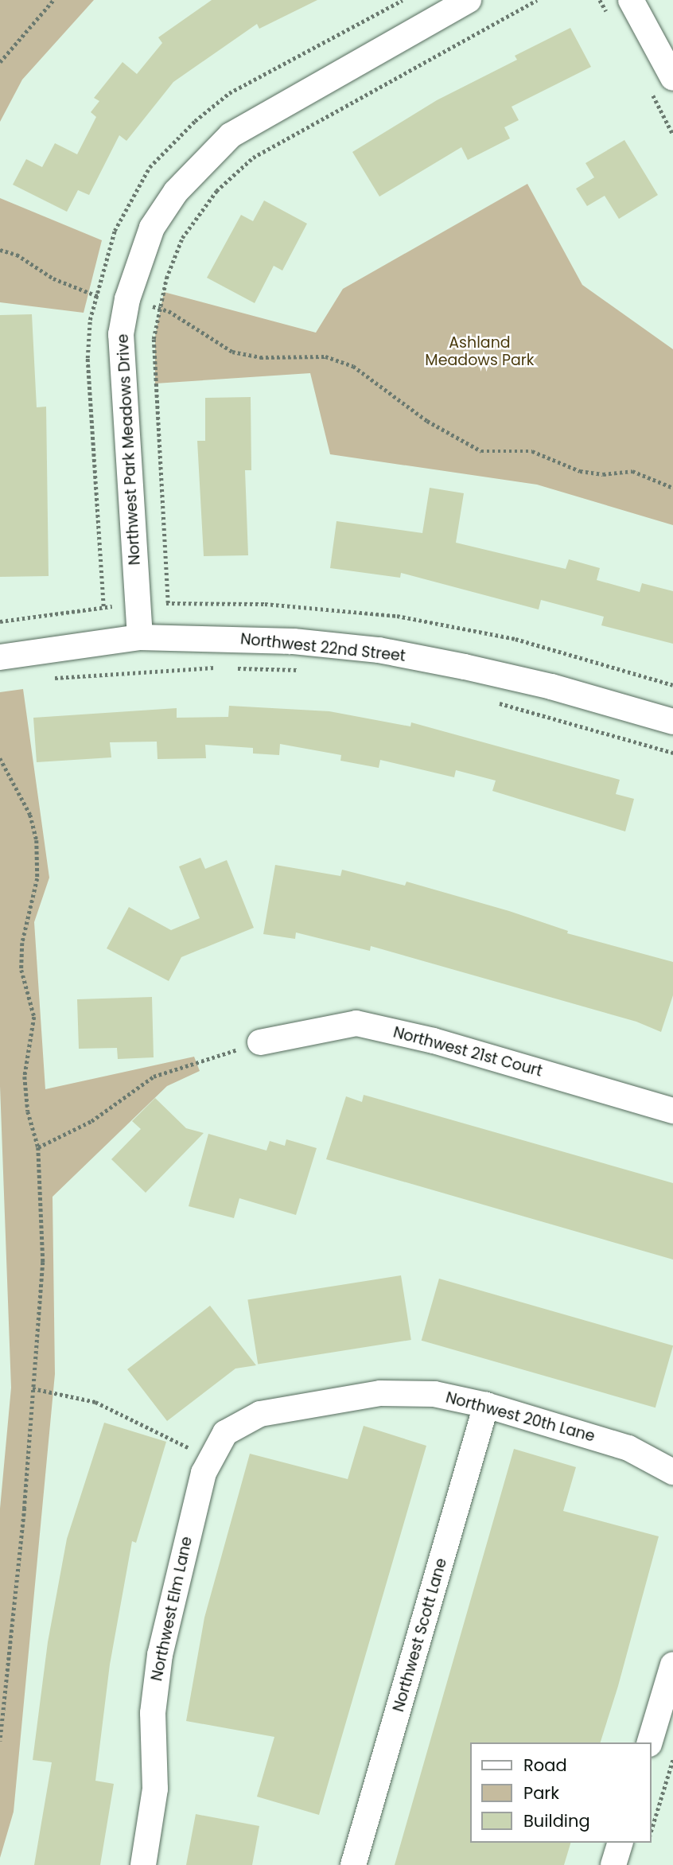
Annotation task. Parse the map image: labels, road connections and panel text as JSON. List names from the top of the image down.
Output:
{
  "streets": {
    "street": [
      "Northwest Park Meadows Drive",
      "Northwest 22nd Street",
      "Northwest 21st Court",
      "Northwest 20th Lane",
      "Northwest Elm Lane",
      "Northwest Scott Lane"
    ]
  },
  "crossings": [
    ["Northwest Park Meadows Drive", "Northwest 22nd Street"],
    ["Northwest 20th Lane", "Northwest Elm Lane"],
    ["Northwest 20th Lane", "Northwest Scott Lane"]
  ],
  "parks": ["Ashland Meadows Park"],
  "legend": ["Road", "Park", "Building"]
}
